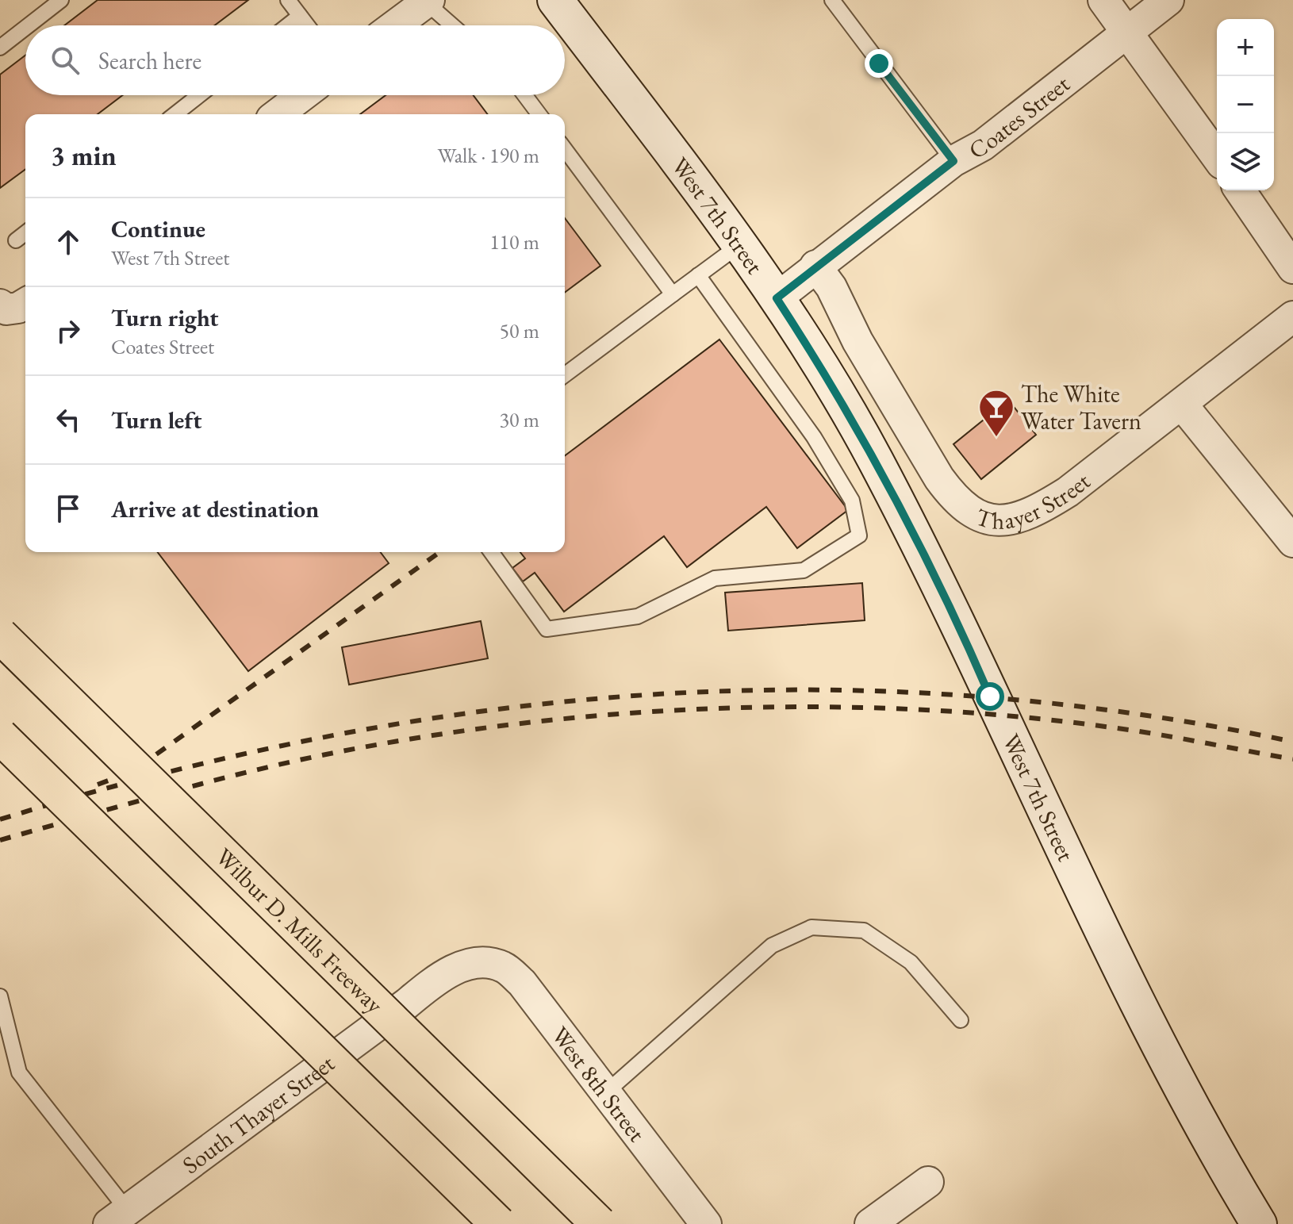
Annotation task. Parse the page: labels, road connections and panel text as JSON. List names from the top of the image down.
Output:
{
  "streets": {
    "highway": ["Wilbur D. Mills Freeway"],
    "street": [
      "Coates Street",
      "West 7th Street",
      "Thayer Street",
      "West 8th Street",
      "South Thayer Street"
    ]
  },
  "crossings": [
    ["Coates Street", "West 7th Street"],
    ["Coates Street", "Thayer Street"],
    ["West 8th Street", "South Thayer Street"]
  ],
  "places": {
    "bar": ["The White Water Tavern"]
  },
  "page": {
    "map_buttons": ["+", "−"],
    "search": "Search here",
    "heading": ["3 min", "Walk · 190 m"],
    "list": [
      ["Continue", "West 7th Street", "110 m"],
      ["Turn right", "Coates Street", "50 m"],
      ["Turn left", "30 m"],
      "Arrive at destination"
    ]
  }
}
